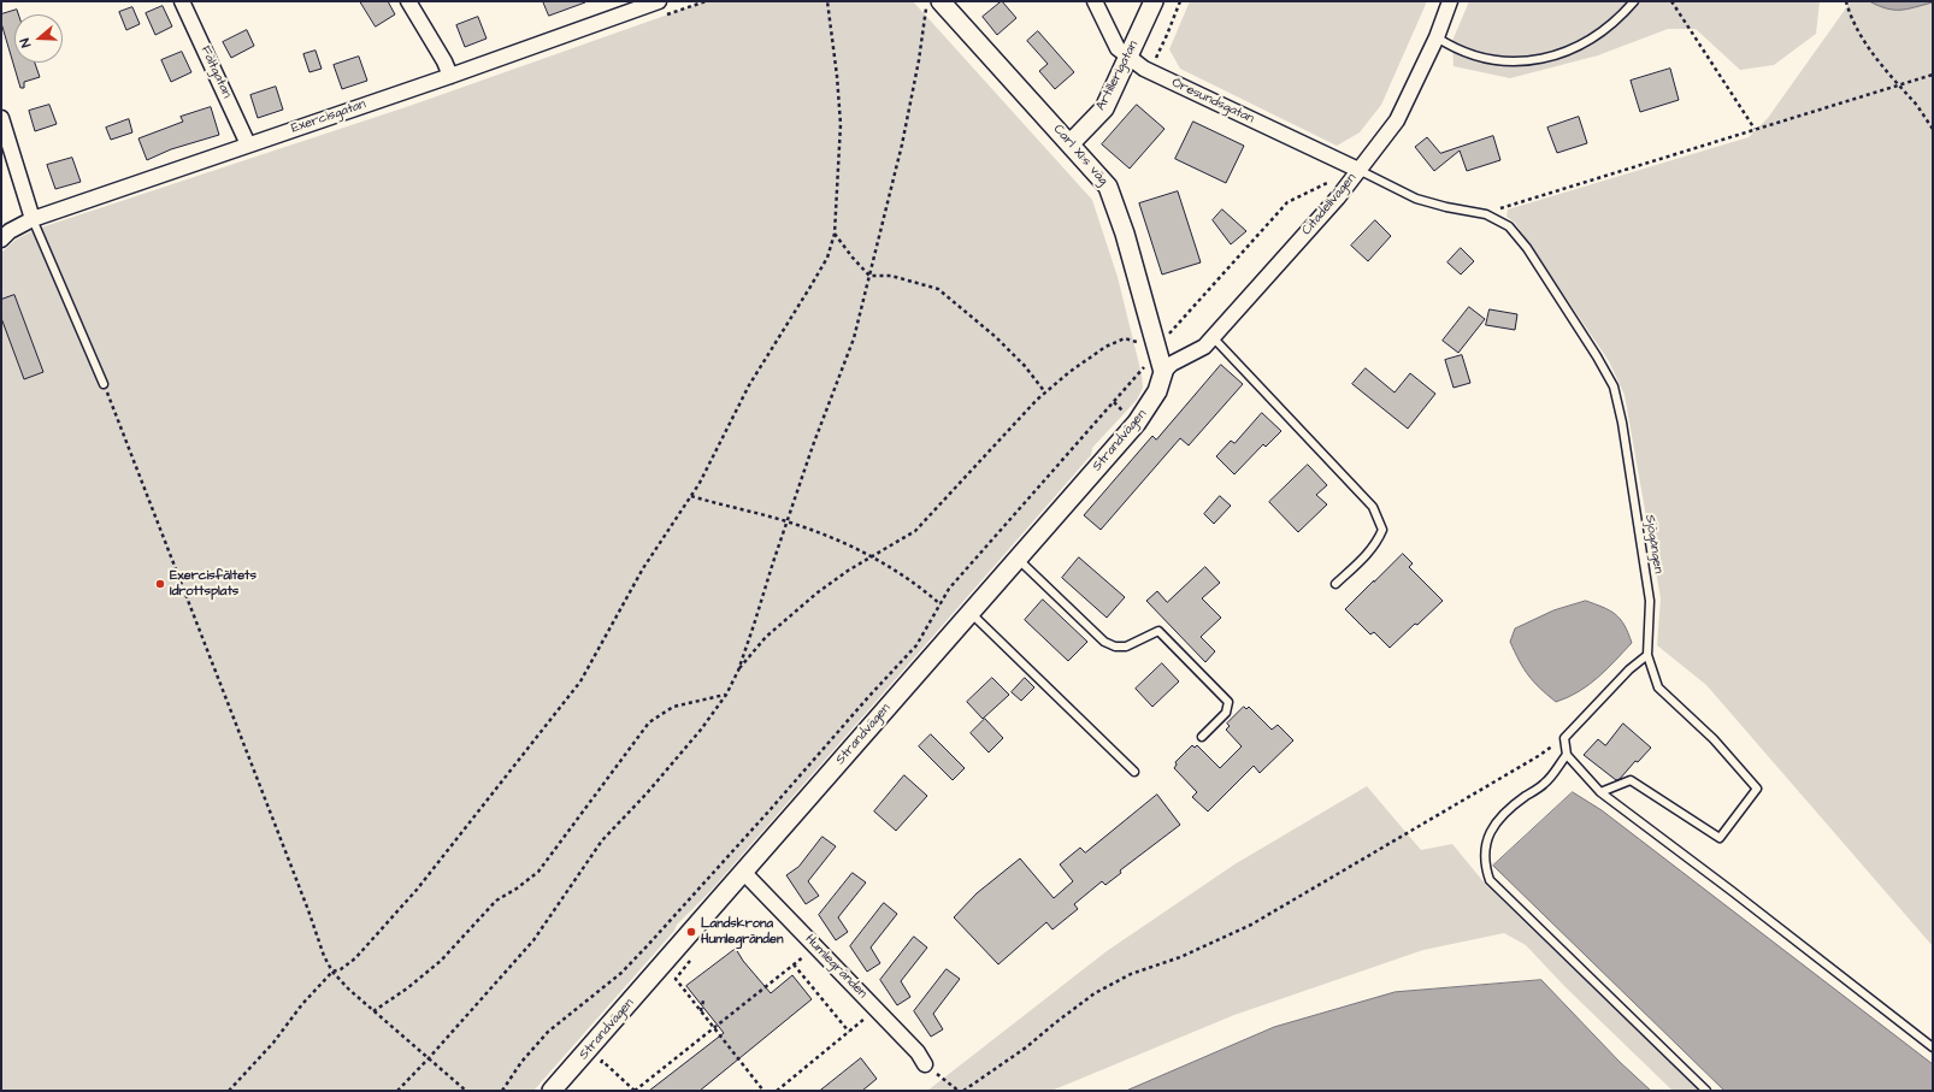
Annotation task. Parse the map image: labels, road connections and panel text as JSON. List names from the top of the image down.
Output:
{
  "streets": {
    "street": [
      "Fältgatan",
      "Artillerigatan",
      "Öresundsgatan",
      "Exercisgatan",
      "Carl XI:s väg",
      "Citadellvägen",
      "Strandvägen",
      "Humlegränden"
    ],
    "lane": ["Sjögången"]
  },
  "crossings": [
    ["Fältgatan", "Exercisgatan"],
    ["Artillerigatan", "Öresundsgatan"],
    ["Artillerigatan", "Carl XI:s väg"],
    ["Öresundsgatan", "Citadellvägen"],
    ["Öresundsgatan", "Sjögången"],
    ["Carl XI:s väg", "Citadellvägen"],
    ["Carl XI:s väg", "Strandvägen"],
    ["Citadellvägen", "Strandvägen"],
    ["Citadellvägen", "Sjögången"],
    ["Strandvägen", "Humlegränden"]
  ],
  "places": ["Exercisfältets Idrottsplats", "Landskrona Humlegränden"],
  "north": "left"
}
